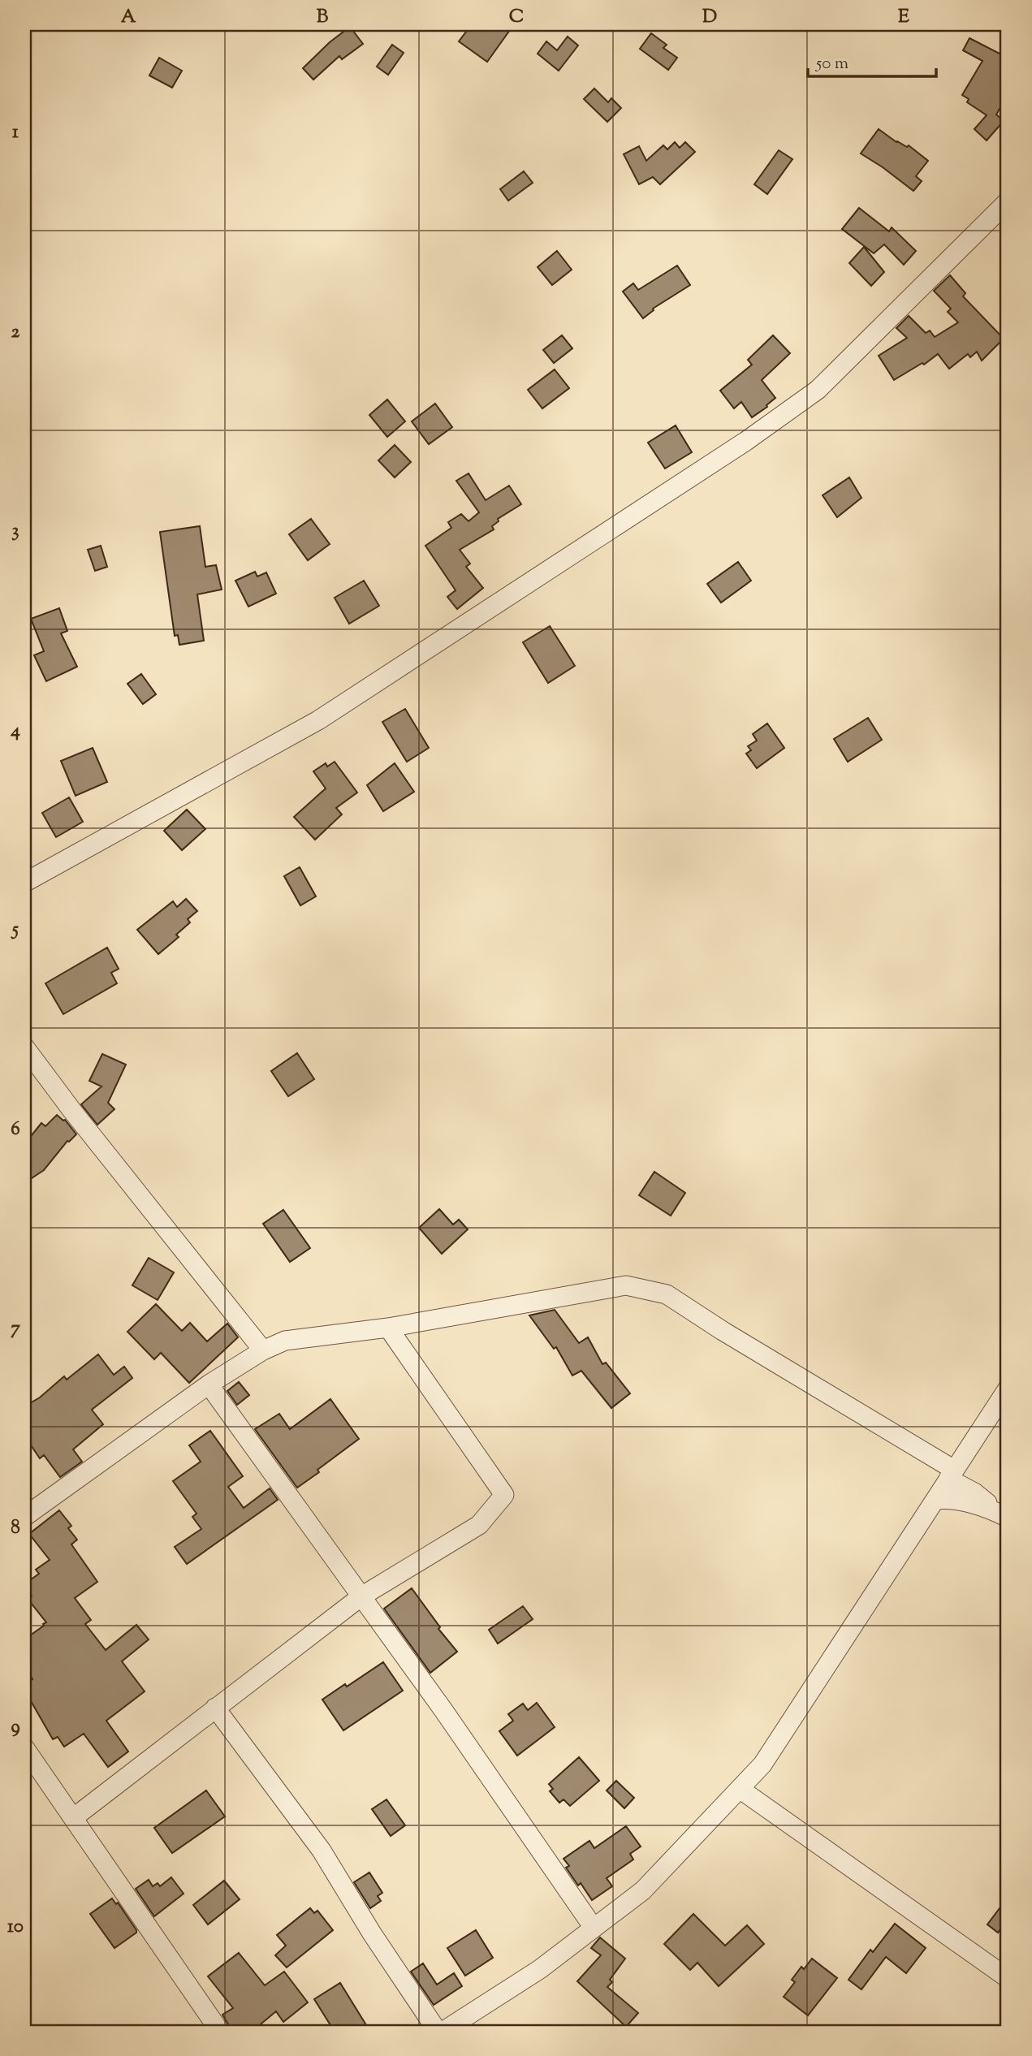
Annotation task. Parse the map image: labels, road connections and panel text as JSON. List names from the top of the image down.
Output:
{
  "scale_bar": "50 m",
  "grid": {
    "columns": [
      "A",
      "B",
      "C",
      "D",
      "E"
    ],
    "rows": [
      "1",
      "2",
      "3",
      "4",
      "5",
      "6",
      "7",
      "8",
      "9",
      "10"
    ]
  }
}
